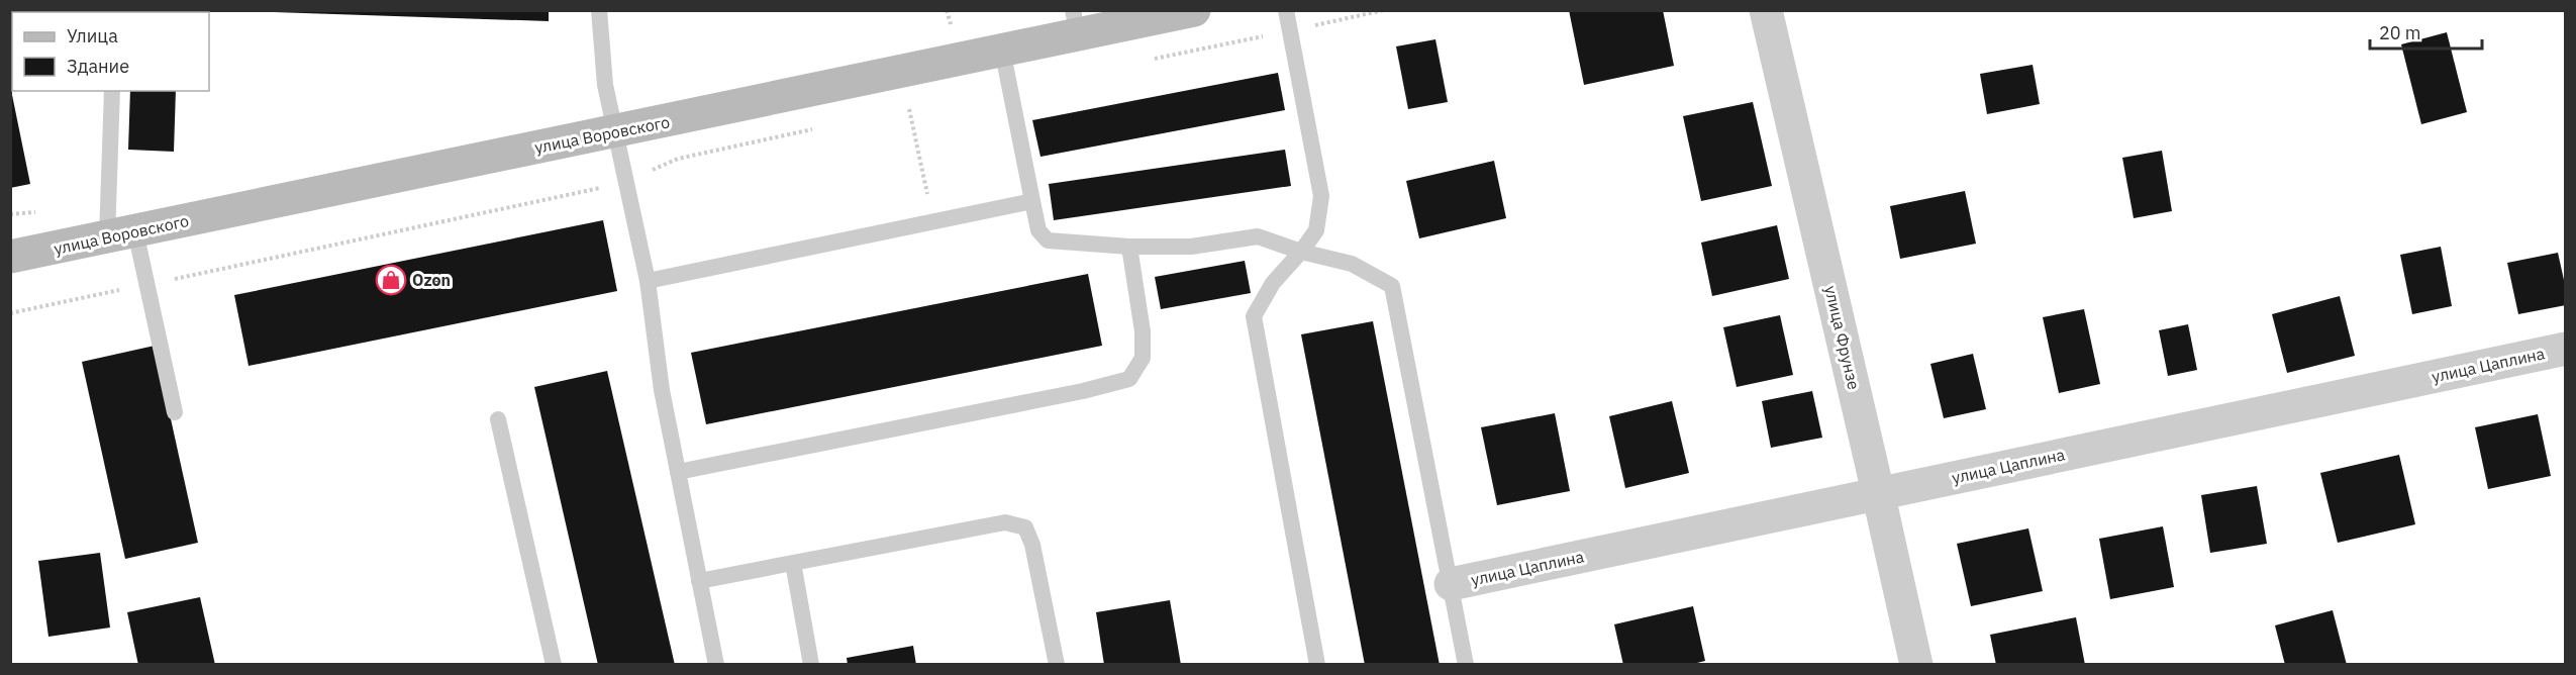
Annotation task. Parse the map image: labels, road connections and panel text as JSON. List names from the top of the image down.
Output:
{
  "streets": {
    "main road": ["улица Воровского"],
    "street": ["улица Фрунзе", "улица Цаплина"]
  },
  "crossings": [
    ["улица Фрунзе", "улица Цаплина"]
  ],
  "places": {
    "shop": ["Ozon"]
  },
  "legend": ["Улица", "Здание"],
  "scale_bar": "20 m"
}
